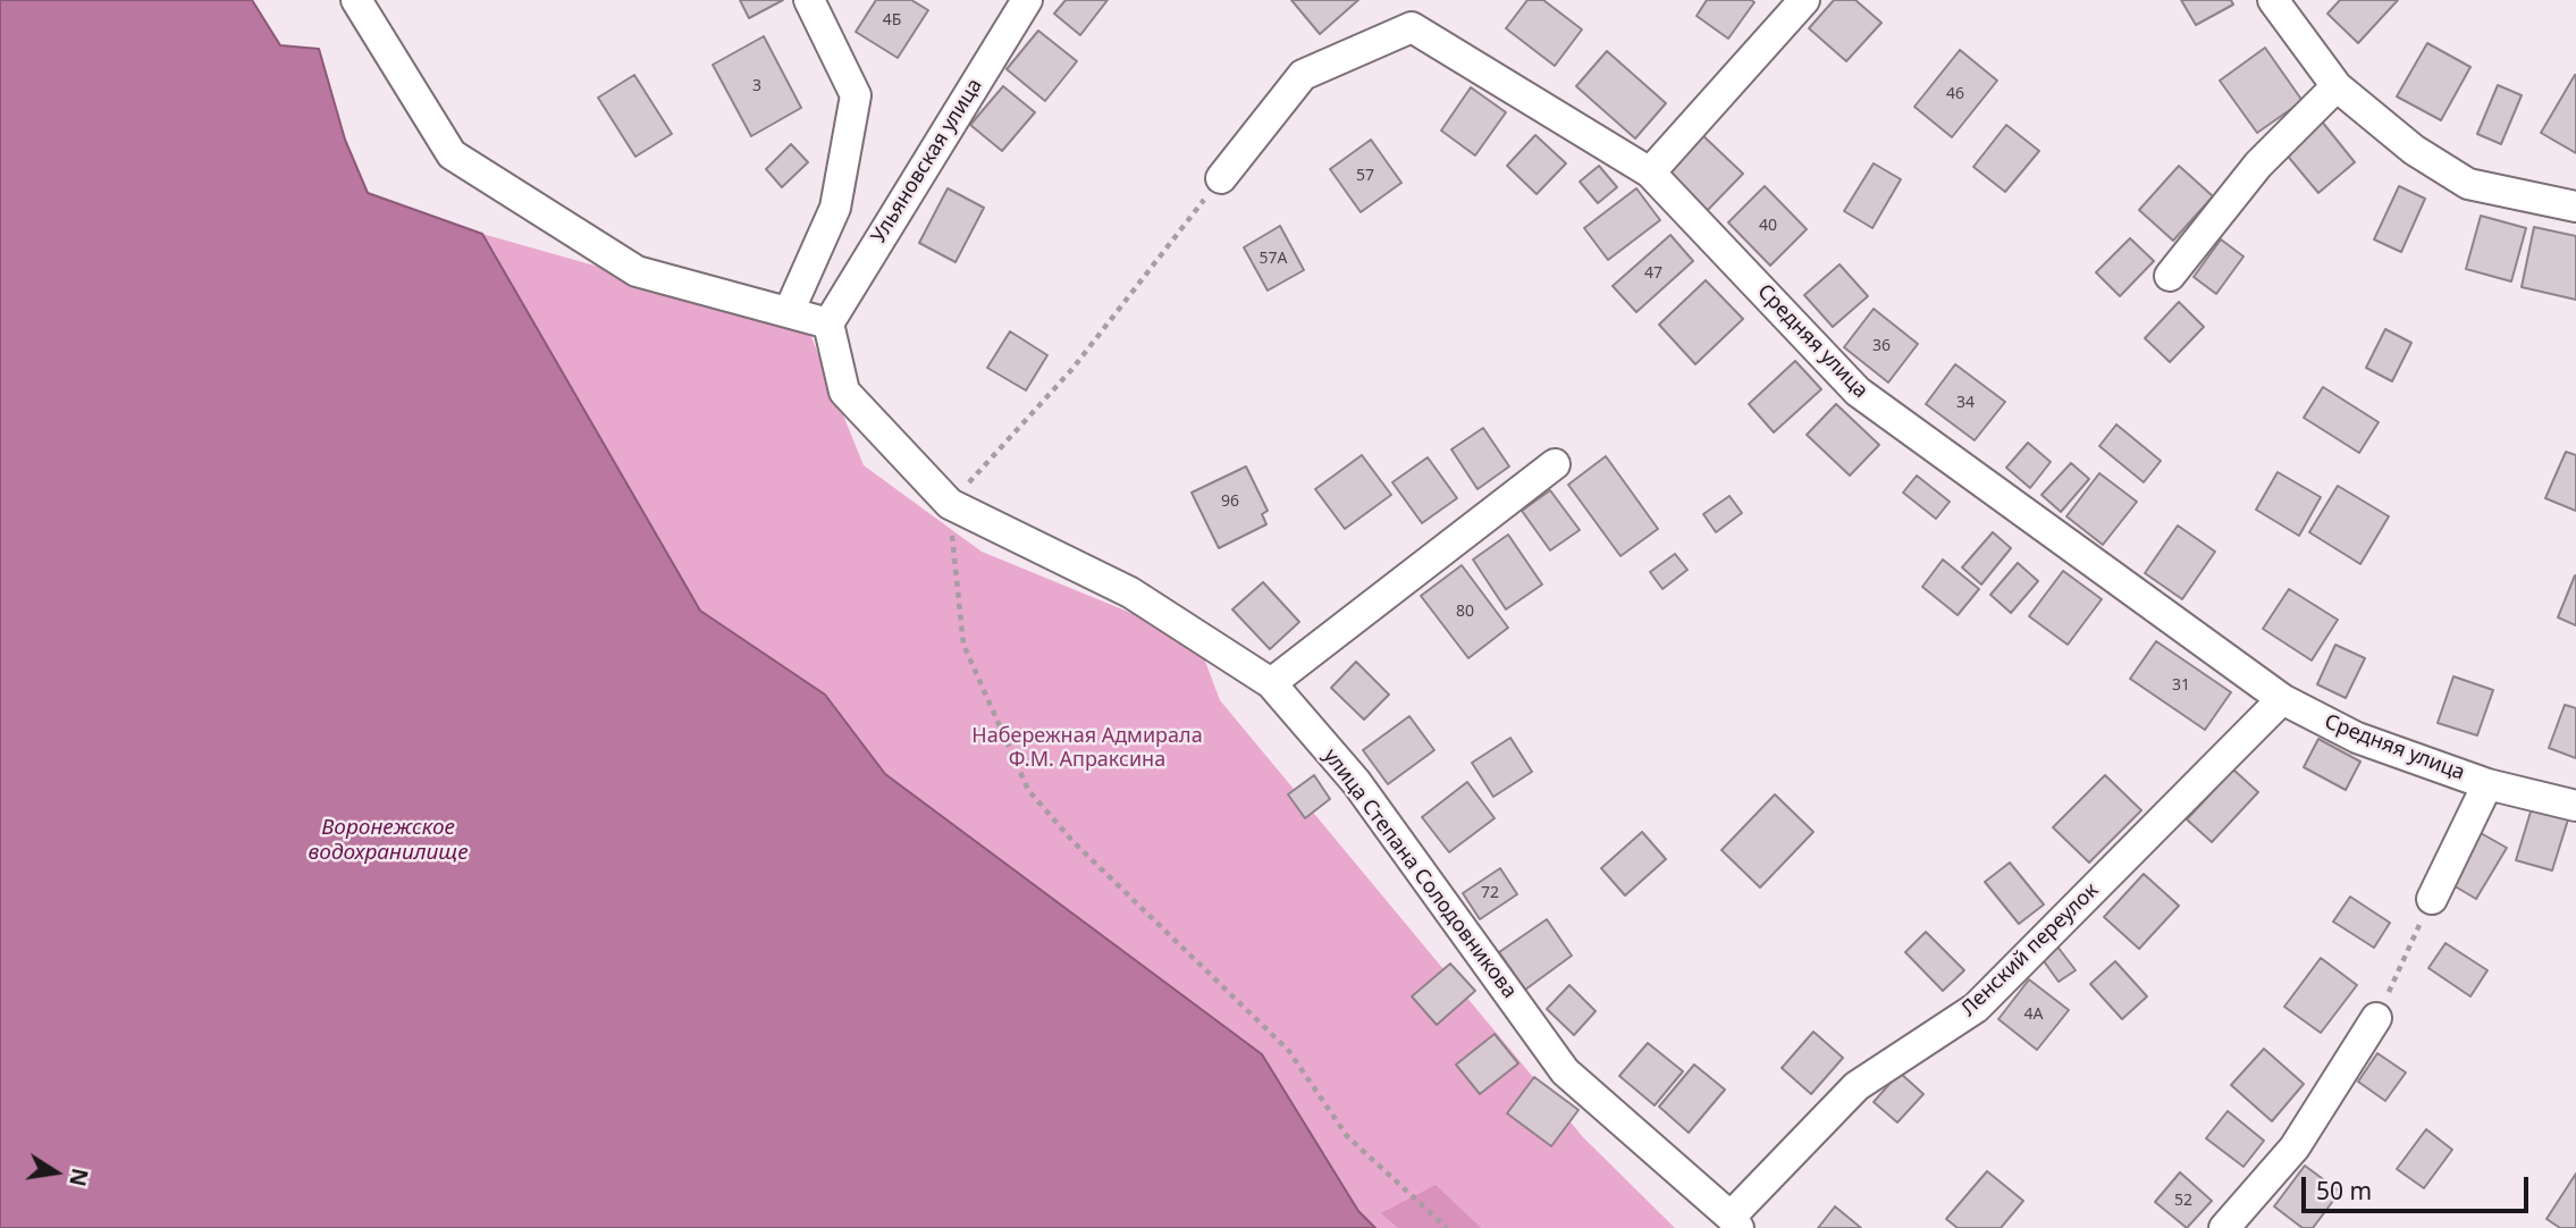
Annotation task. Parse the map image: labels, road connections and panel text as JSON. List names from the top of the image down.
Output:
{
  "streets": {
    "street": [
      "Ульяновская улица",
      "Средняя улица",
      "улица Степана Солодовникова",
      "Ленский переулок"
    ]
  },
  "crossings": [
    ["Ульяновская улица", "улица Степана Солодовникова"],
    ["Средняя улица", "Ленский переулок"],
    ["улица Степана Солодовникова", "Ленский переулок"]
  ],
  "water": ["Воронежское водохранилище"],
  "parks": ["Набережная Адмирала Ф.М. Апраксина"],
  "house_numbers": [
    "4Б",
    "3",
    "46",
    "57",
    "40",
    "57А",
    "47",
    "36",
    "34",
    "96",
    "80",
    "31",
    "72",
    "4А",
    "52"
  ],
  "scale_bar": "50 m",
  "north": "right"
}
